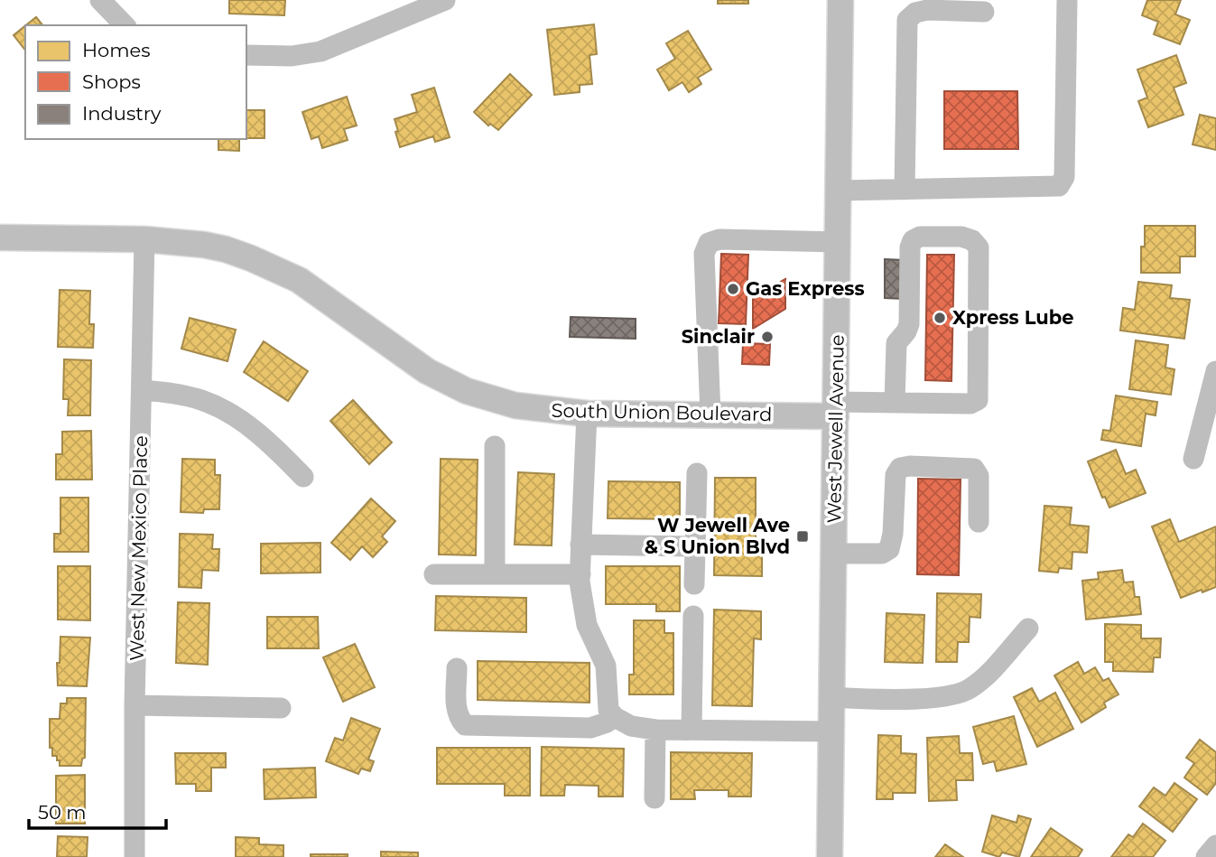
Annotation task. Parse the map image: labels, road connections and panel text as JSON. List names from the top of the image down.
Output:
{
  "streets": {
    "main road": ["South Union Boulevard", "West Jewell Avenue"],
    "street": ["West New Mexico Place"]
  },
  "crossings": [
    ["South Union Boulevard", "West Jewell Avenue"],
    ["South Union Boulevard", "West New Mexico Place"]
  ],
  "places": {
    "other": ["Gas Express", "Xpress Lube", "Sinclair"],
    "transit": ["W Jewell Ave & S Union Blvd"]
  },
  "legend": ["Homes", "Shops", "Industry"],
  "scale_bar": "50 m"
}
